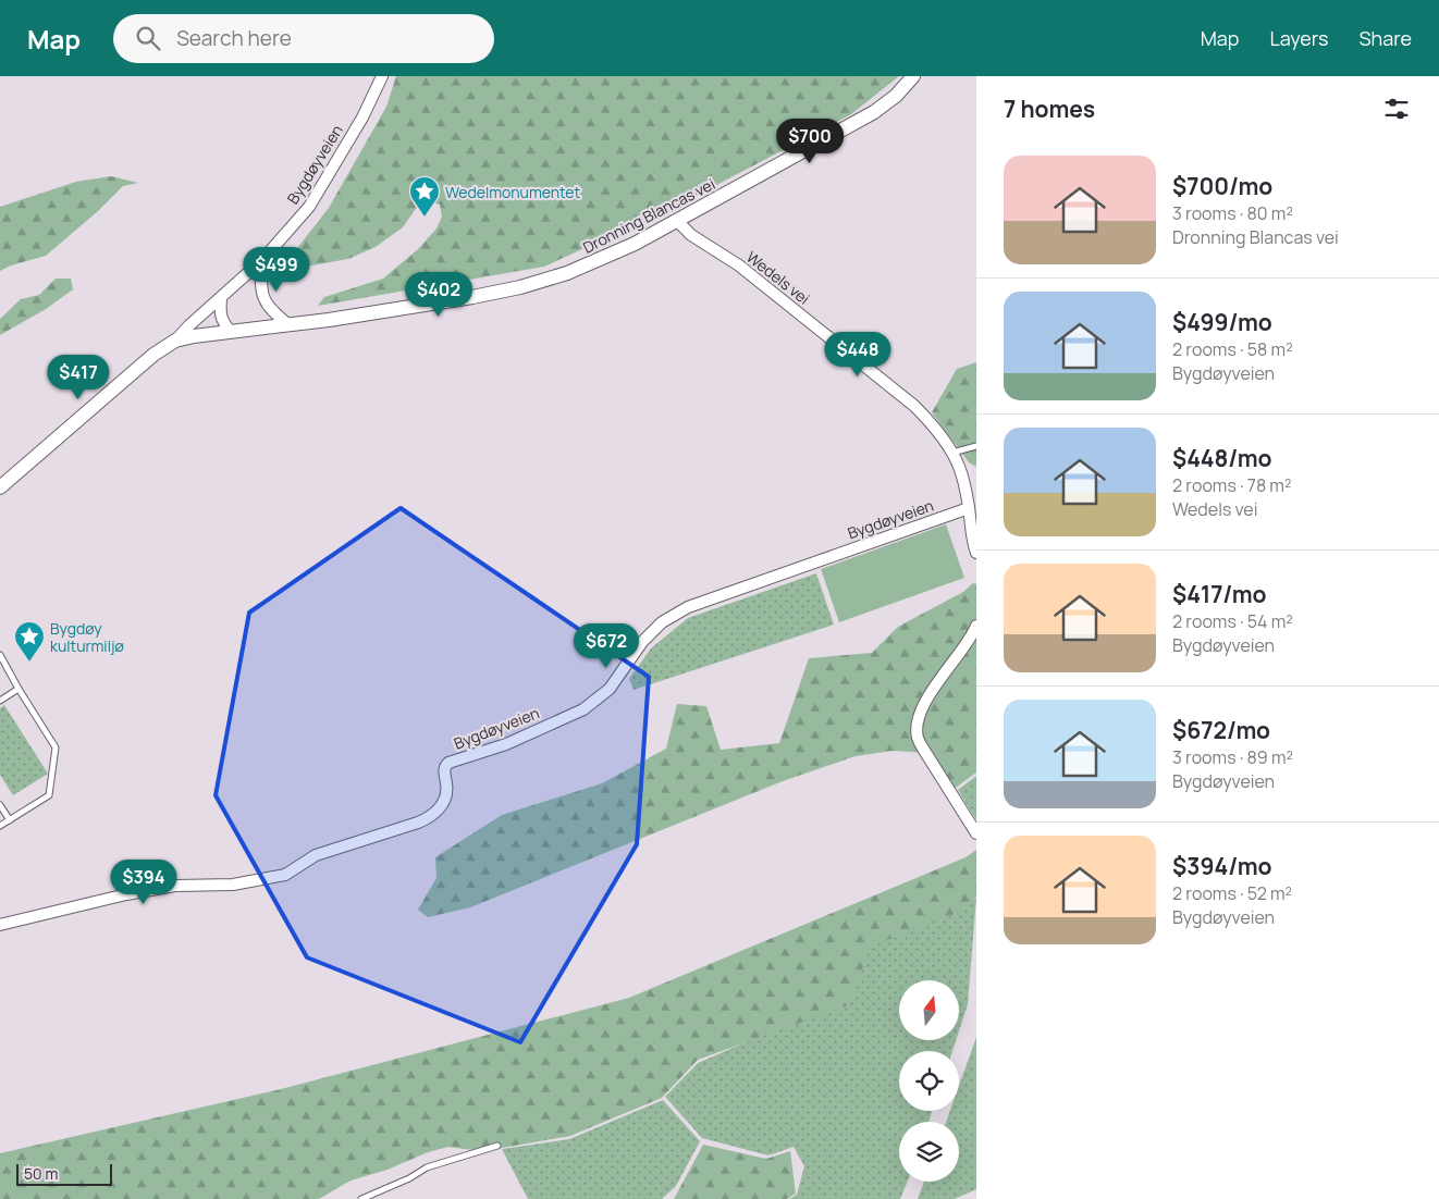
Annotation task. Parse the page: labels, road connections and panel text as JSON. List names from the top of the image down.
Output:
{
  "streets": {
    "street": ["Bygdøyveien", "Dronning Blancas vei", "Wedels vei"]
  },
  "crossings": [
    ["Bygdøyveien", "Dronning Blancas vei"],
    ["Bygdøyveien", "Wedels vei"],
    ["Dronning Blancas vei", "Wedels vei"]
  ],
  "places": {
    "place": ["Wedelmonumentet", "Bygdøy kulturmiljø"]
  },
  "scale_bar": "50 m",
  "north": "top",
  "page": {
    "header": "Map",
    "search": "Search here",
    "nav": ["Map", "Layers", "Share"],
    "heading": "7 homes",
    "price": [
      "$700",
      "$499",
      "$402",
      "$448",
      "$417",
      "$672",
      "$394"
    ],
    "list": [
      {
        "name": "$700/mo",
        "note": "3 rooms · 80 m² · Dronning Blancas vei"
      },
      {
        "name": "$499/mo",
        "note": "2 rooms · 58 m² · Bygdøyveien"
      },
      {
        "name": "$448/mo",
        "note": "2 rooms · 78 m² · Wedels vei"
      },
      {
        "name": "$417/mo",
        "note": "2 rooms · 54 m² · Bygdøyveien"
      },
      {
        "name": "$672/mo",
        "note": "3 rooms · 89 m² · Bygdøyveien"
      },
      {
        "name": "$394/mo",
        "note": "2 rooms · 52 m² · Bygdøyveien"
      }
    ],
    "scale": "50 m"
  }
}
